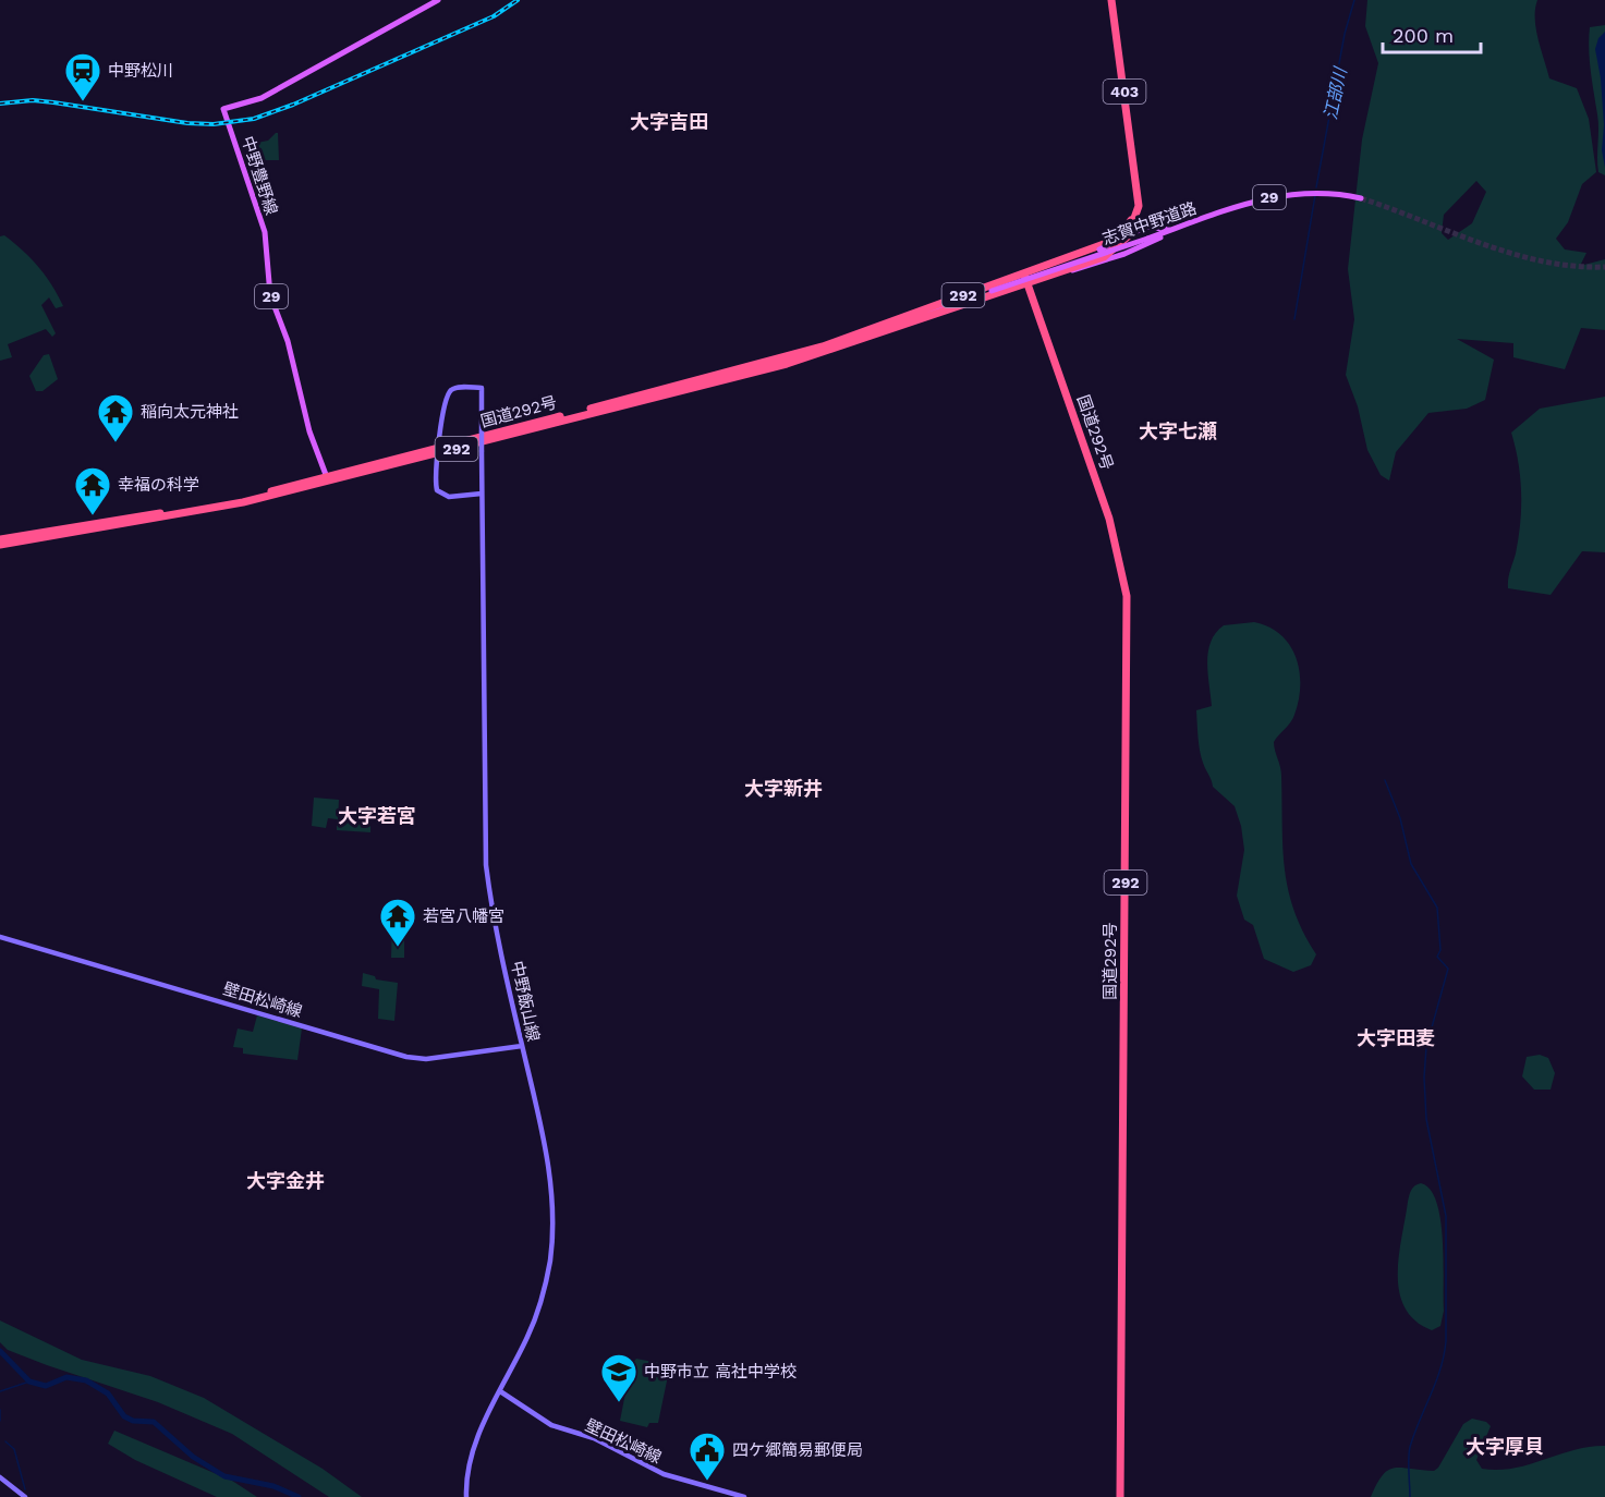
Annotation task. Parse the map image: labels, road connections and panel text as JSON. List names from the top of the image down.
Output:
{
  "streets": {
    "highway": ["403", "292", "国道292号"],
    "main road": [
      "中野豊野線",
      "29",
      "志賀中野道路",
      "壁田松崎線",
      "中野飯山線"
    ]
  },
  "crossings": [
    ["403", "29"],
    ["403", "国道292号"],
    ["中野豊野線", "国道292号"],
    ["29", "志賀中野道路"],
    ["志賀中野道路", "国道292号"],
    ["国道292号", "中野飯山線"],
    ["壁田松崎線", "中野飯山線"]
  ],
  "districts": [
    "大字吉田",
    "大字七瀬",
    "大字新井",
    "大字若宮",
    "大字田麦",
    "大字金井",
    "大字厚貝"
  ],
  "water": ["江部川"],
  "places": {
    "station": ["中野松川"],
    "temple": ["稲向太元神社", "幸福の科学", "若宮八幡宮"],
    "school or university": ["中野市立 高社中学校"],
    "public building": ["四ケ郷簡易郵便局"]
  },
  "scale_bar": "200 m"
}
